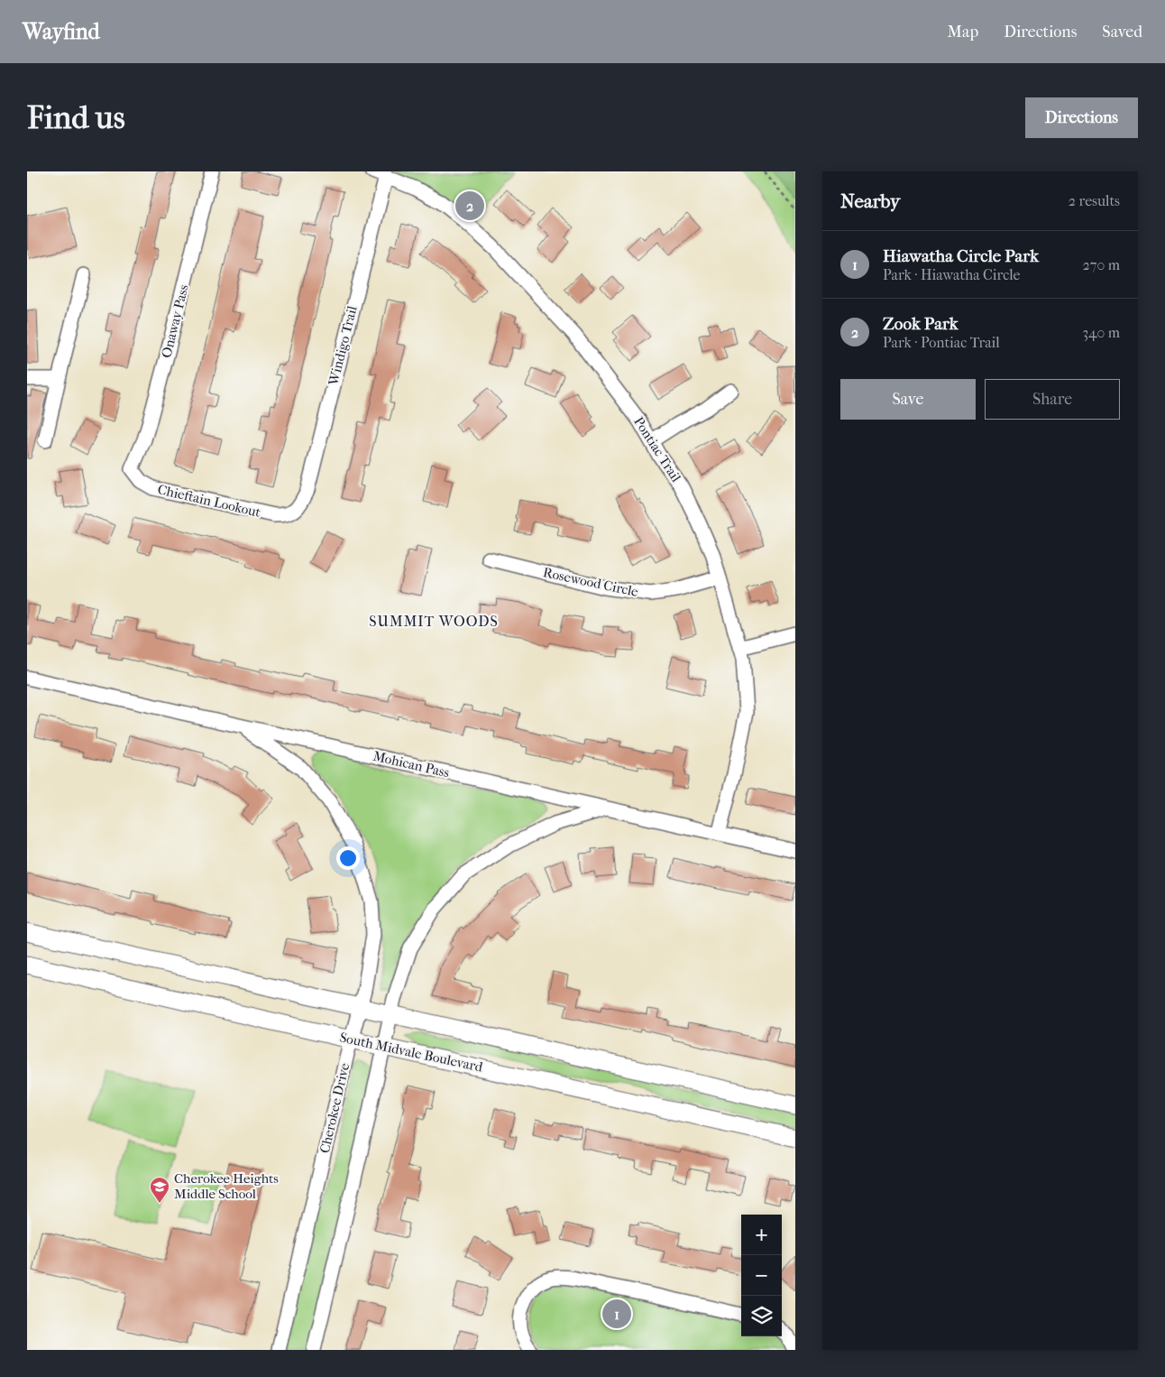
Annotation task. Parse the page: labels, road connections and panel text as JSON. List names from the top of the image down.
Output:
{
  "streets": {
    "main road": ["South Midvale Boulevard"],
    "street": [
      "Onaway Pass",
      "Windigo Trail",
      "Pontiac Trail",
      "Chieftain Lookout",
      "Rosewood Circle",
      "Mohican Pass",
      "Cherokee Drive"
    ]
  },
  "crossings": [
    ["Onaway Pass", "Chieftain Lookout"],
    ["Windigo Trail", "Pontiac Trail"],
    ["Windigo Trail", "Chieftain Lookout"],
    ["Pontiac Trail", "Rosewood Circle"],
    ["Pontiac Trail", "Mohican Pass"],
    ["Mohican Pass", "Cherokee Drive"],
    ["South Midvale Boulevard", "Cherokee Drive"]
  ],
  "districts": ["SUMMIT WOODS"],
  "places": {
    "school or university": ["Cherokee Heights Middle School"]
  },
  "page": {
    "header": "Wayfind",
    "nav": ["Map", "Directions", "Saved"],
    "buttons": [
      "Directions",
      ["Save", "Share"]
    ],
    "title": "Find us",
    "heading": ["Nearby", "2 results"],
    "pins": ["2", "1"],
    "list": [
      {
        "mark": "1",
        "name": "Hiawatha Circle Park",
        "note": "Park · Hiawatha Circle",
        "value": "270 m"
      },
      {
        "mark": "2",
        "name": "Zook Park",
        "note": "Park · Pontiac Trail",
        "value": "340 m"
      }
    ],
    "map_buttons": ["+", "−"]
  }
}
